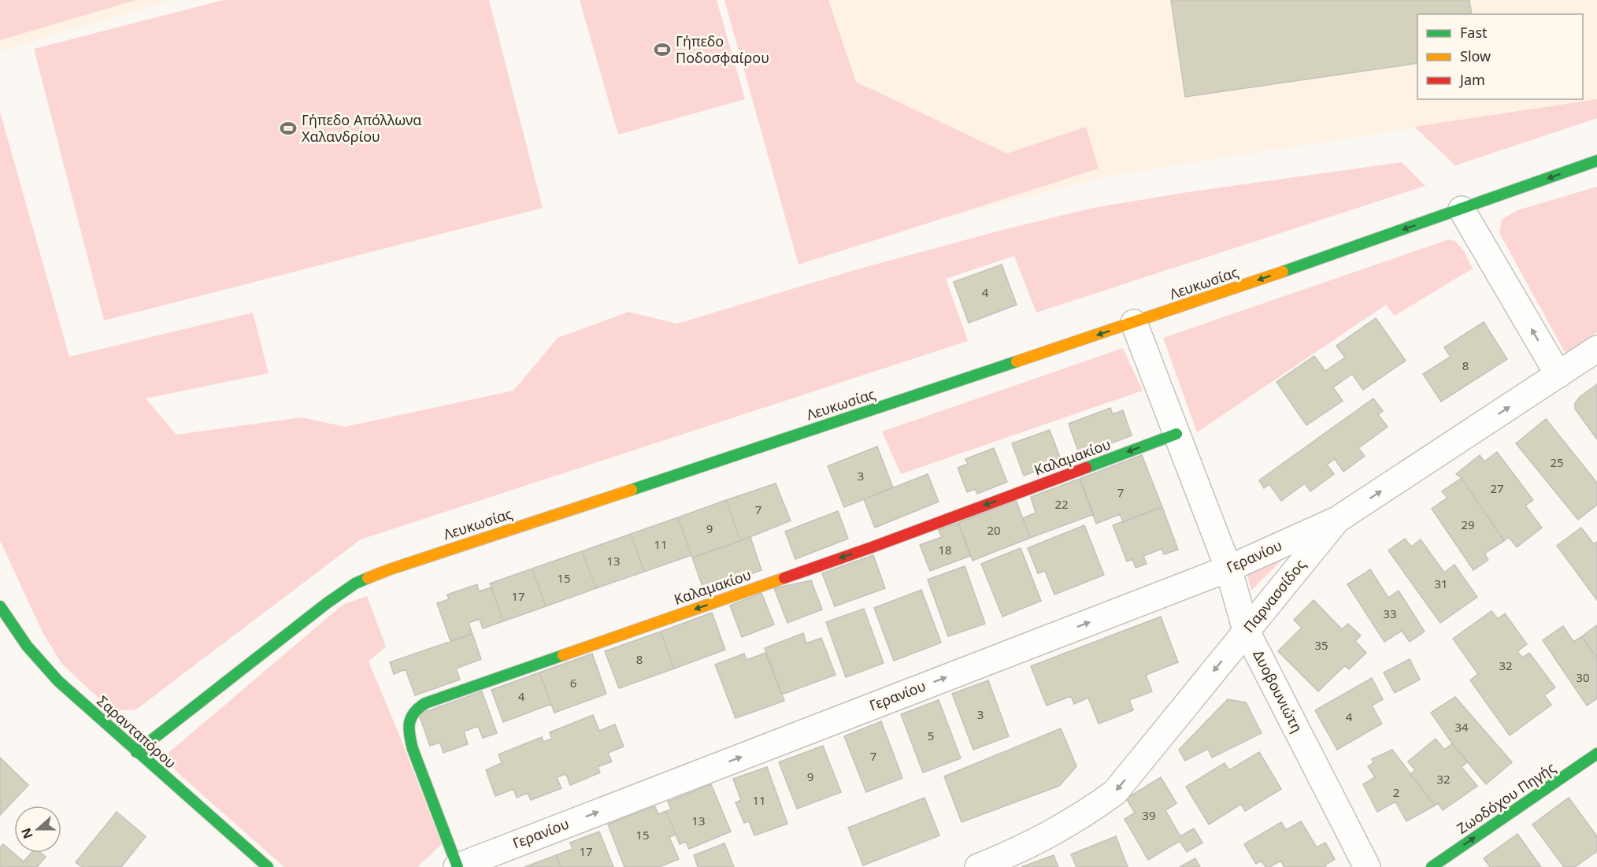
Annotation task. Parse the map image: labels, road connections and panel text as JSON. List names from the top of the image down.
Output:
{
  "streets": {
    "street": [
      "Λευκωσίας",
      "Καλαμακίου",
      "Γερανίου",
      "Παρνασσίδος",
      "Δυοβουνιώτη",
      "Σαρανταπόρου",
      "Ζωοδόχου Πηγής"
    ]
  },
  "crossings": [
    ["Λευκωσίας", "Δυοβουνιώτη"],
    ["Λευκωσίας", "Σαρανταπόρου"],
    ["Καλαμακίου", "Γερανίου"],
    ["Καλαμακίου", "Δυοβουνιώτη"],
    ["Γερανίου", "Παρνασσίδος"],
    ["Γερανίου", "Δυοβουνιώτη"],
    ["Παρνασσίδος", "Δυοβουνιώτη"]
  ],
  "one_way": [
    "Λευκωσίας",
    "Καλαμακίου",
    "Γερανίου",
    "Ζωοδόχου Πηγής"
  ],
  "places": {
    "sports": ["Γήπεδο Ποδοσφαίρου", "Γήπεδο Απόλλωνα Χαλανδρίου"]
  },
  "house_numbers": [
    "4",
    "8",
    "25",
    "3",
    "27",
    "7",
    "22",
    "7",
    "29",
    "9",
    "20",
    "11",
    "18",
    "13",
    "15",
    "31",
    "17",
    "33",
    "35",
    "8",
    "32",
    "30",
    "6",
    "4",
    "3",
    "4",
    "34",
    "5",
    "7",
    "9",
    "32",
    "2",
    "11",
    "39",
    "13",
    "15",
    "17"
  ],
  "legend": ["Fast", "Slow", "Jam"],
  "north": "left"
}
